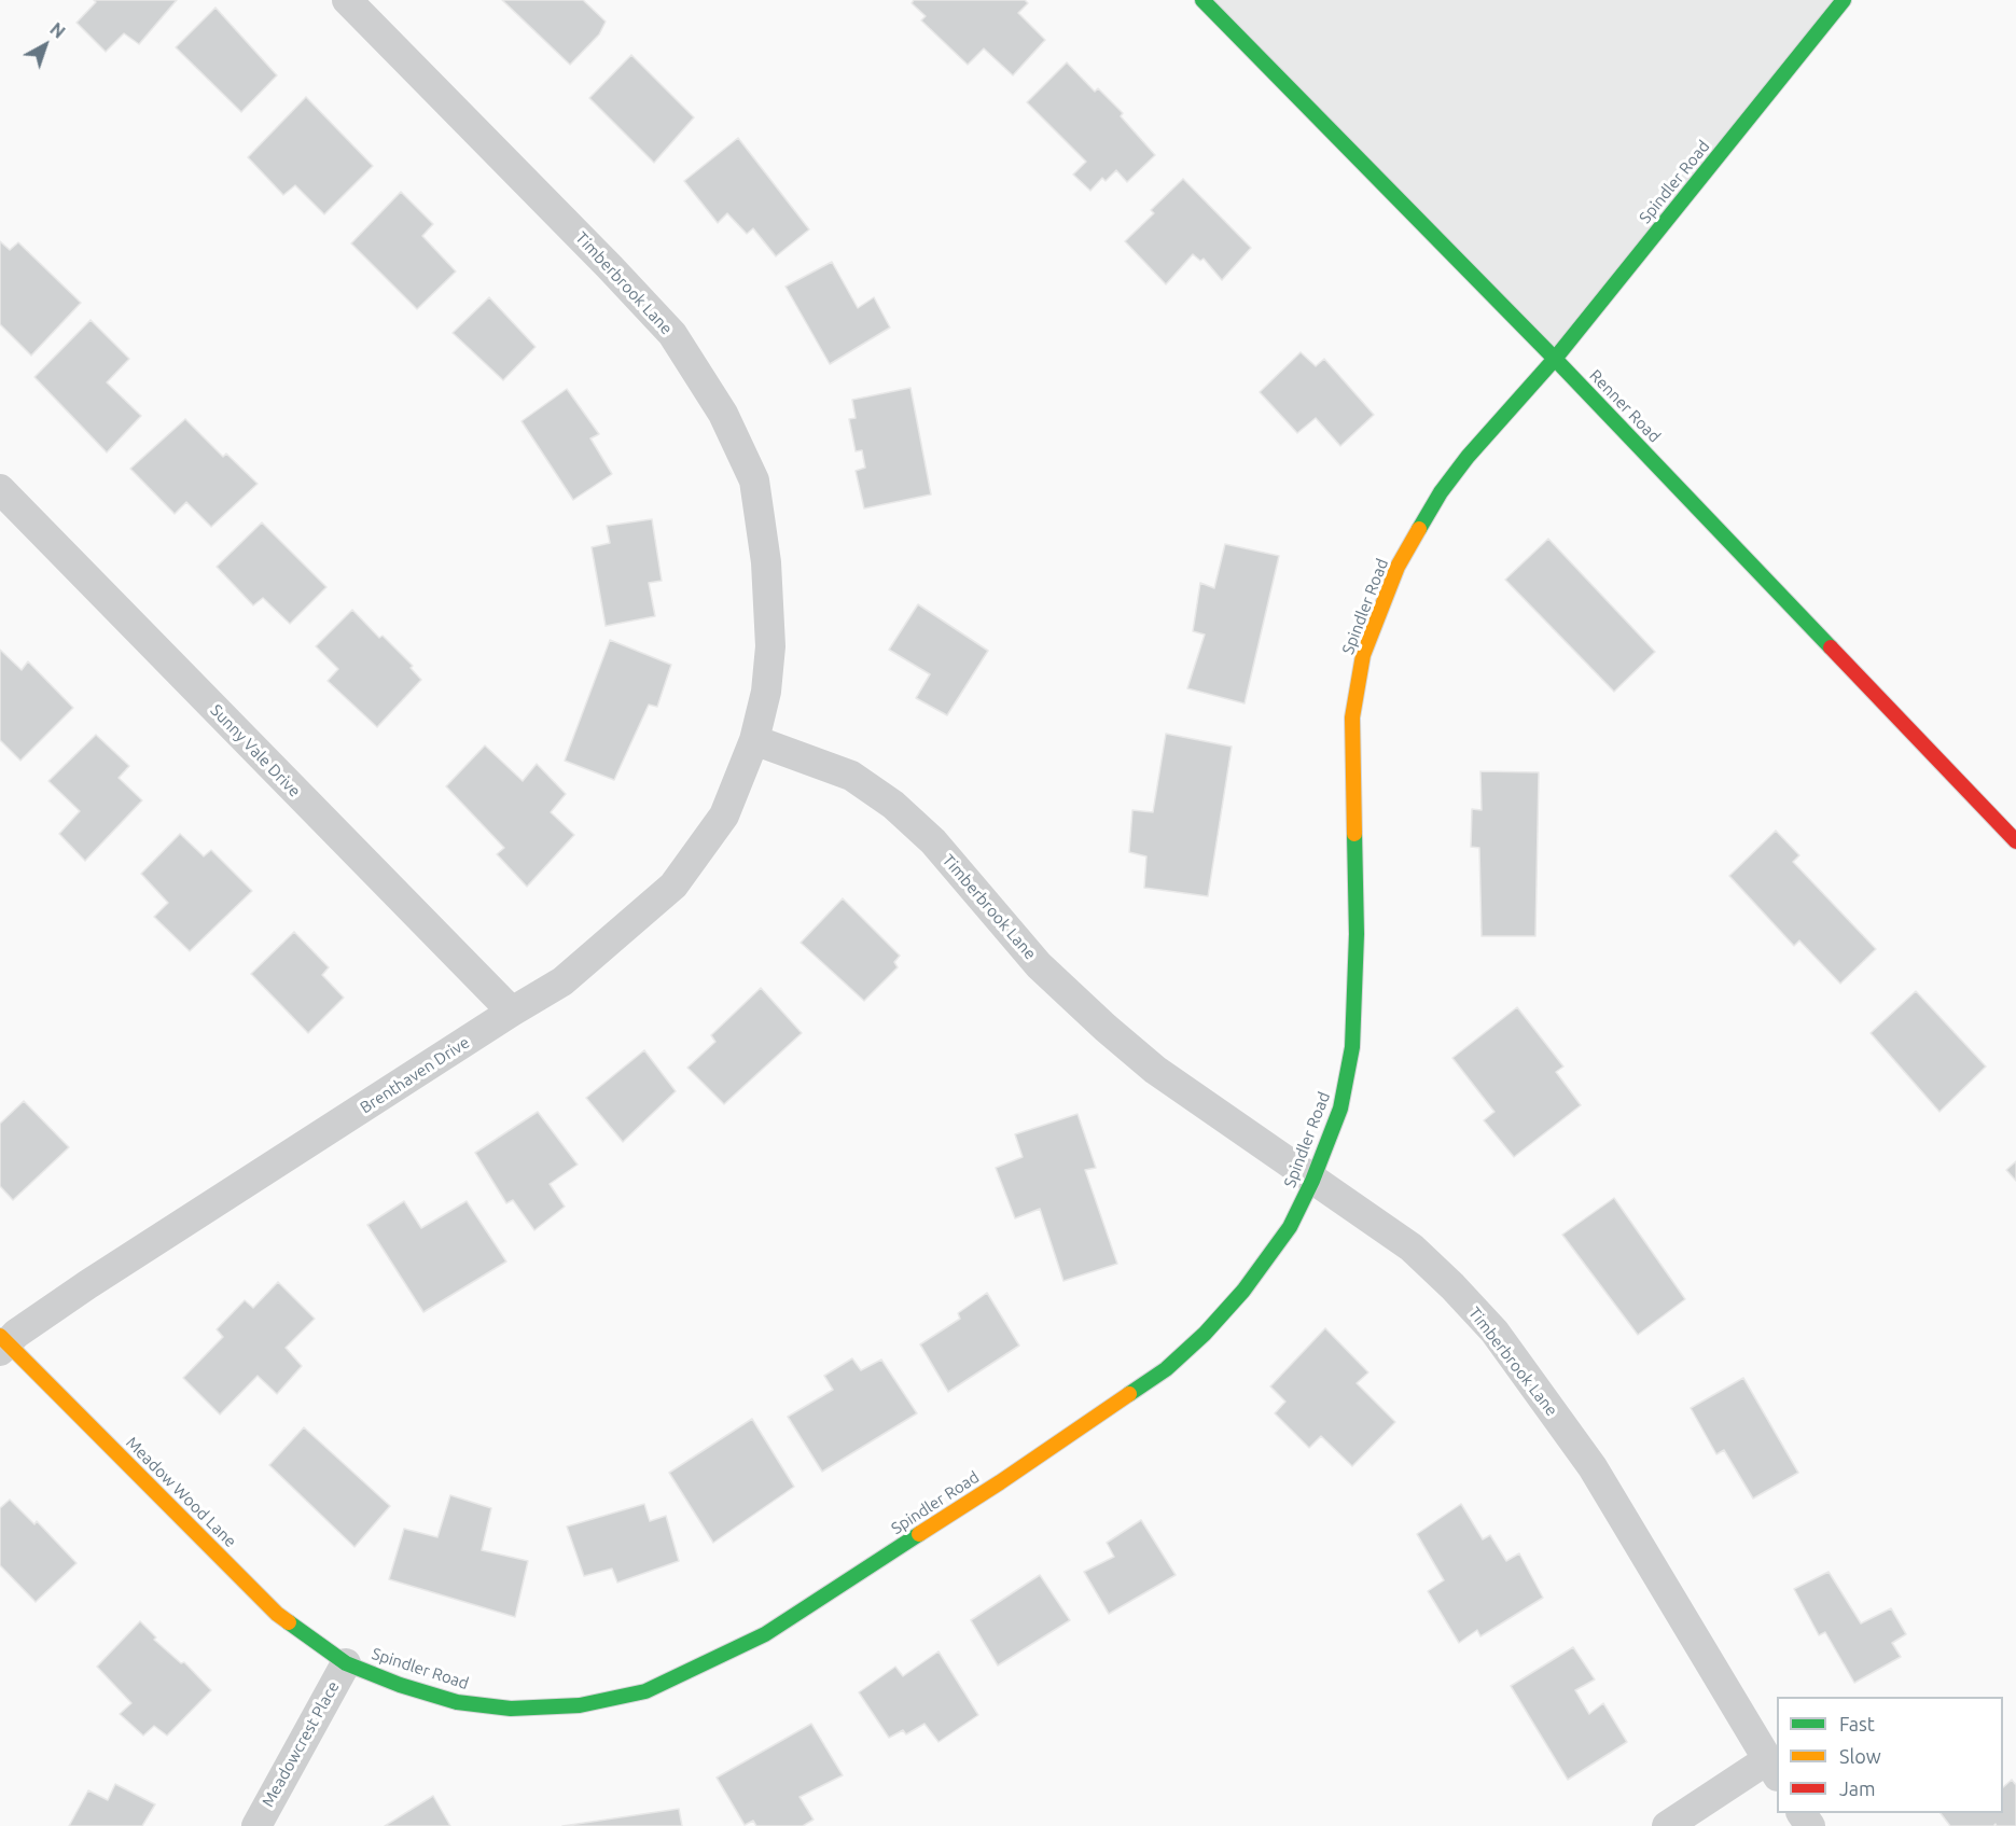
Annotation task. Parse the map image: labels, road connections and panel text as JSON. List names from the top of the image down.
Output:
{
  "streets": {
    "street": [
      "Spindler Road",
      "Timberbrook Lane",
      "Renner Road",
      "Sunny Vale Drive",
      "Brenthaven Drive",
      "Meadow Wood Lane",
      "Meadowcrest Place"
    ]
  },
  "crossings": [
    ["Spindler Road", "Timberbrook Lane"],
    ["Spindler Road", "Renner Road"],
    ["Spindler Road", "Meadow Wood Lane"],
    ["Spindler Road", "Meadowcrest Place"],
    ["Timberbrook Lane", "Brenthaven Drive"],
    ["Sunny Vale Drive", "Brenthaven Drive"],
    ["Brenthaven Drive", "Meadow Wood Lane"],
    ["Meadow Wood Lane", "Meadowcrest Place"]
  ],
  "legend": ["Fast", "Slow", "Jam"],
  "north": "top right"
}
